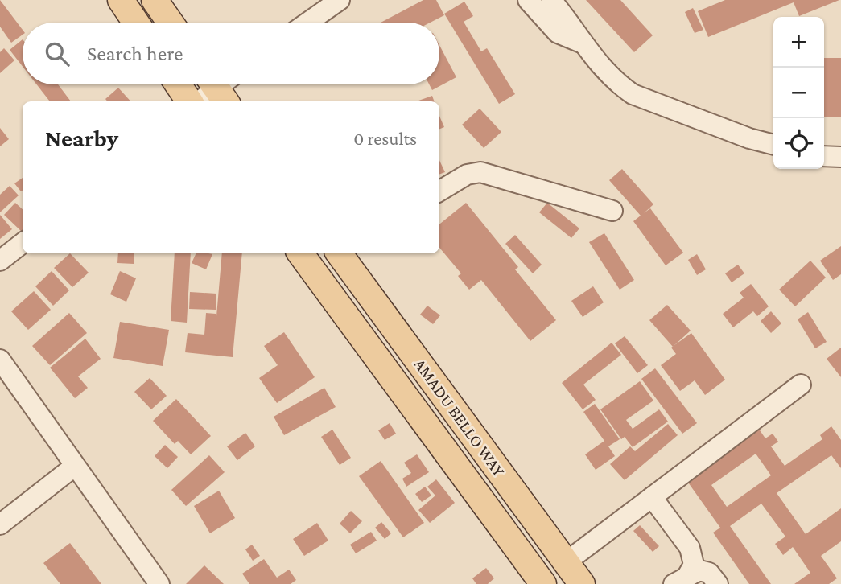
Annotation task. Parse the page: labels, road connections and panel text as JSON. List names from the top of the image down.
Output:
{
  "streets": {
    "main road": ["AMADU BELLO WAY"]
  },
  "page": {
    "map_buttons": ["+", "−"],
    "search": "Search here",
    "heading": ["Nearby", "0 results"]
  }
}
